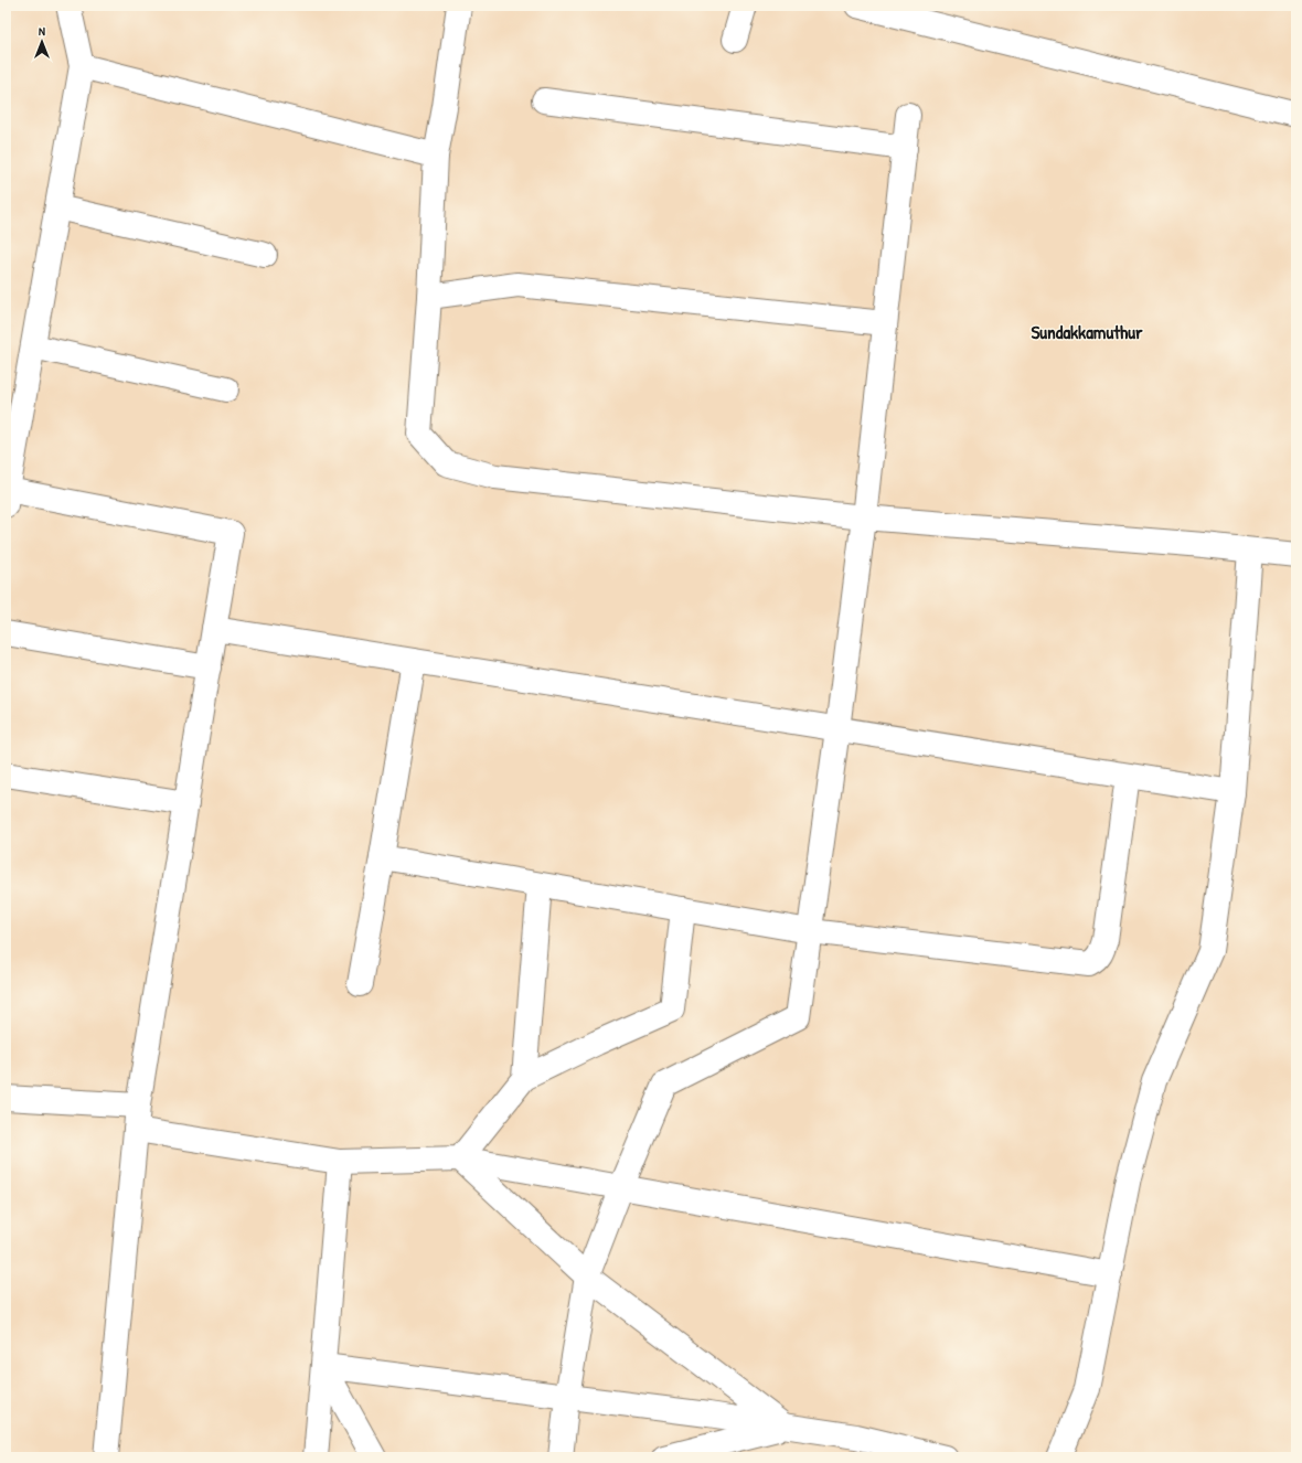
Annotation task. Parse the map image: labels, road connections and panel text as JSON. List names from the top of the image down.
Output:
{
  "districts": ["Sundakkamuthur"],
  "north": "top"
}
